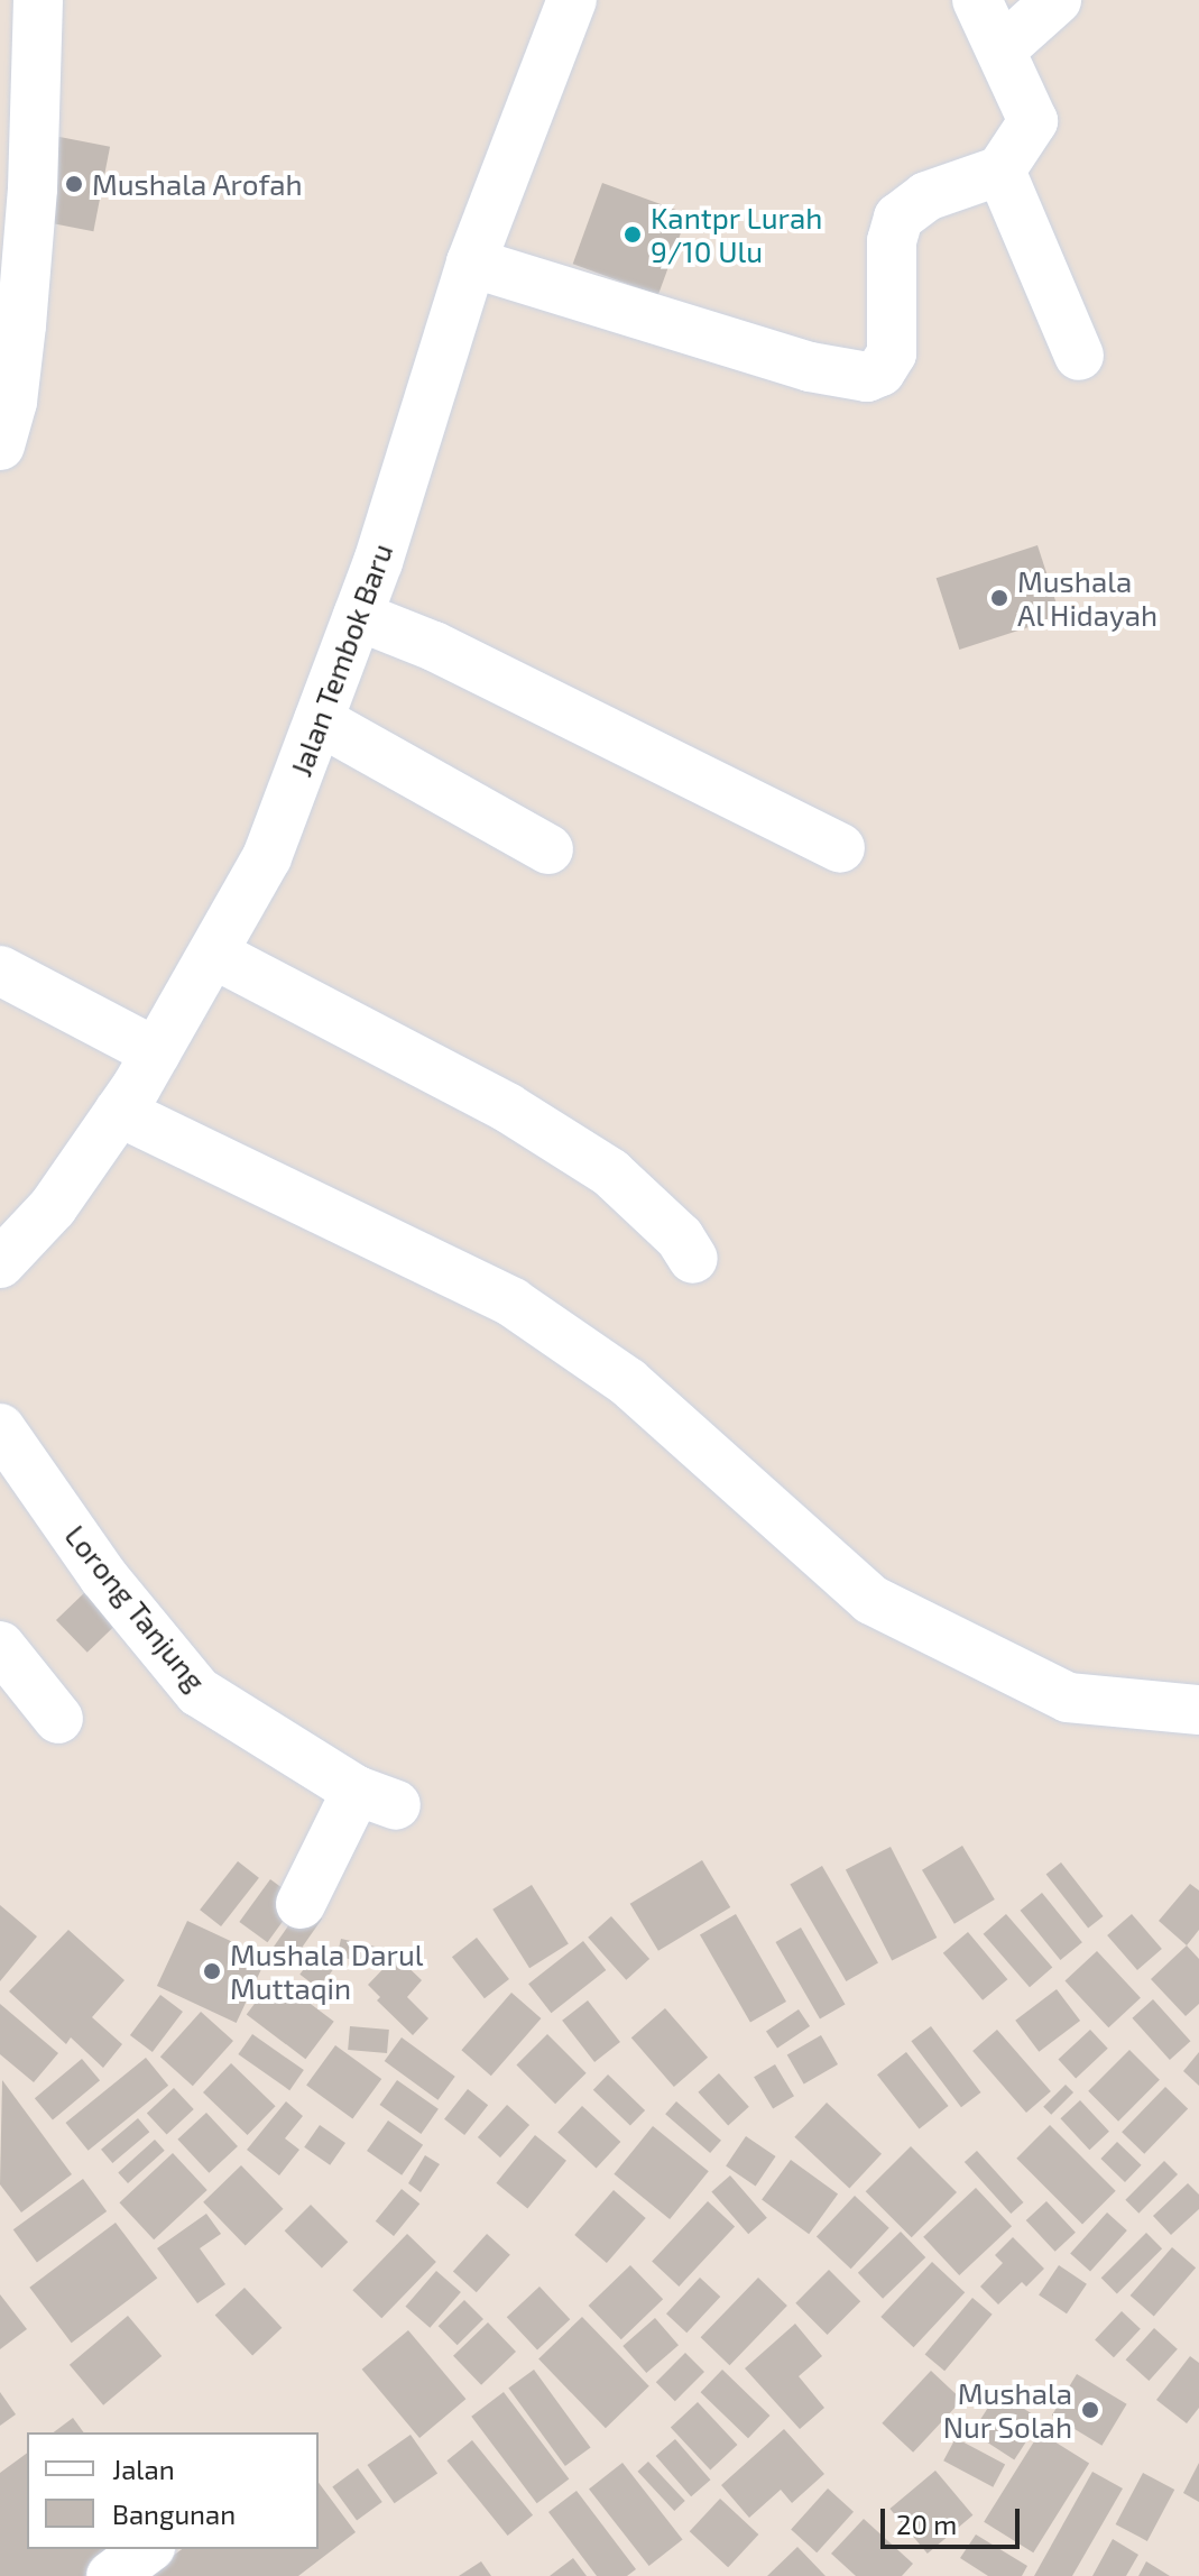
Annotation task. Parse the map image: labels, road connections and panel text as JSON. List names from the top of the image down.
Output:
{
  "streets": {
    "street": ["Jalan Tembok Baru", "Lorong Tanjung"]
  },
  "places": [
    "Mushala Arofah",
    "Kantpr Lurah 9/10 Ulu",
    "Mushala Al Hidayah",
    "Mushala Darul Muttaqin",
    "Mushala Nur Solah"
  ],
  "legend": ["Jalan", "Bangunan"],
  "scale_bar": "20 m"
}
